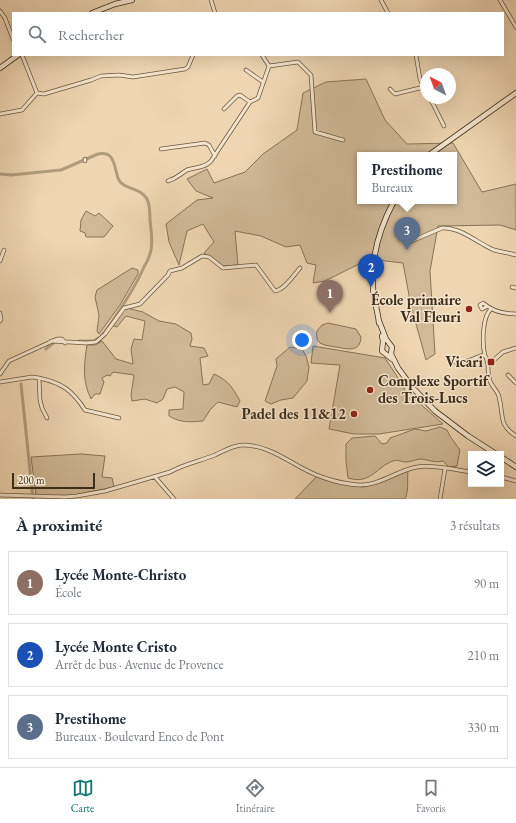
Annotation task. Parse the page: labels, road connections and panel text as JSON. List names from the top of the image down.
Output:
{
  "places": {
    "other": ["École primaire Val Fleuri", "Complexe Sportif des Trois-Lucs", "Padel des 11&12"],
    "transit": ["Vicari"]
  },
  "scale_bar": "200 m",
  "north": "top left",
  "page": {
    "search": "Rechercher",
    "popup": ["Prestihome", "Bureaux"],
    "pins": ["3", "2", "1"],
    "scale": "200 m",
    "heading": ["À proximité", "3 résultats"],
    "list": [
      {
        "mark": "1",
        "name": "Lycée Monte-Christo",
        "note": "École",
        "value": "90 m"
      },
      {
        "mark": "2",
        "name": "Lycée Monte Cristo",
        "note": "Arrêt de bus · Avenue de Provence",
        "value": "210 m"
      },
      {
        "mark": "3",
        "name": "Prestihome",
        "note": "Bureaux · Boulevard Enco de Pont",
        "value": "330 m"
      }
    ],
    "nav": ["Carte", "Itinéraire", "Favoris"]
  }
}
